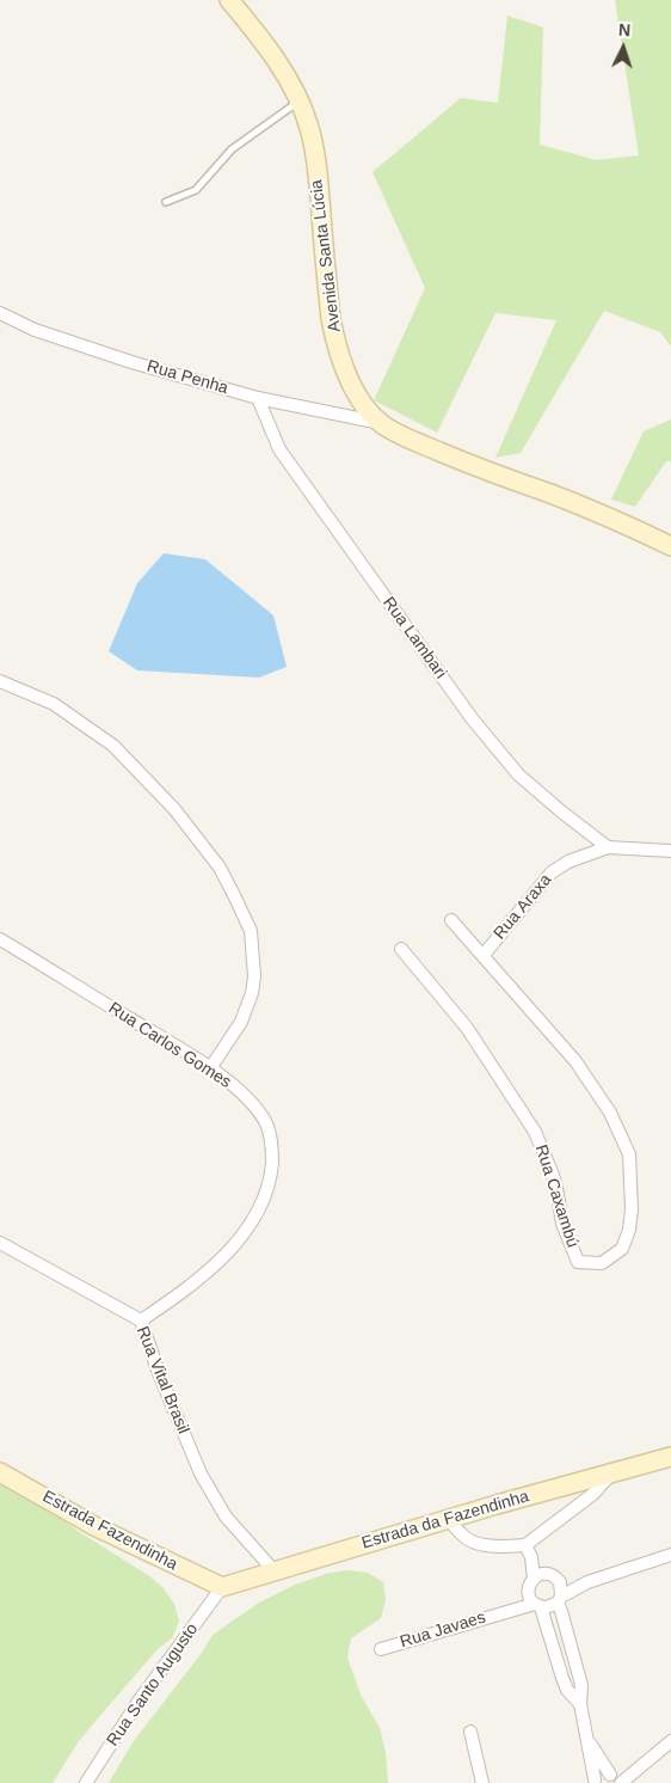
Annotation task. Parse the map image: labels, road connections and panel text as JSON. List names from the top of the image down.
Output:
{
  "streets": {
    "street": [
      "Avenida Santa Lúcia",
      "Rua Penha",
      "Rua Lambari",
      "Rua Araxa",
      "Rua Carlos Gomes",
      "Rua Caxambú",
      "Rua Vital Brasil",
      "Estrada da Fazendinha",
      "Estrada Fazendinha",
      "Rua Javaes",
      "Rua Santo Augusto"
    ]
  },
  "crossings": [
    ["Avenida Santa Lúcia", "Rua Penha"],
    ["Rua Penha", "Rua Lambari"],
    ["Rua Lambari", "Rua Araxa"],
    ["Rua Araxa", "Rua Caxambú"],
    ["Rua Carlos Gomes", "Rua Vital Brasil"],
    ["Rua Vital Brasil", "Estrada da Fazendinha"],
    ["Estrada da Fazendinha", "Estrada Fazendinha"],
    ["Estrada da Fazendinha", "Rua Santo Augusto"],
    ["Estrada Fazendinha", "Rua Santo Augusto"]
  ],
  "north": "top"
}
